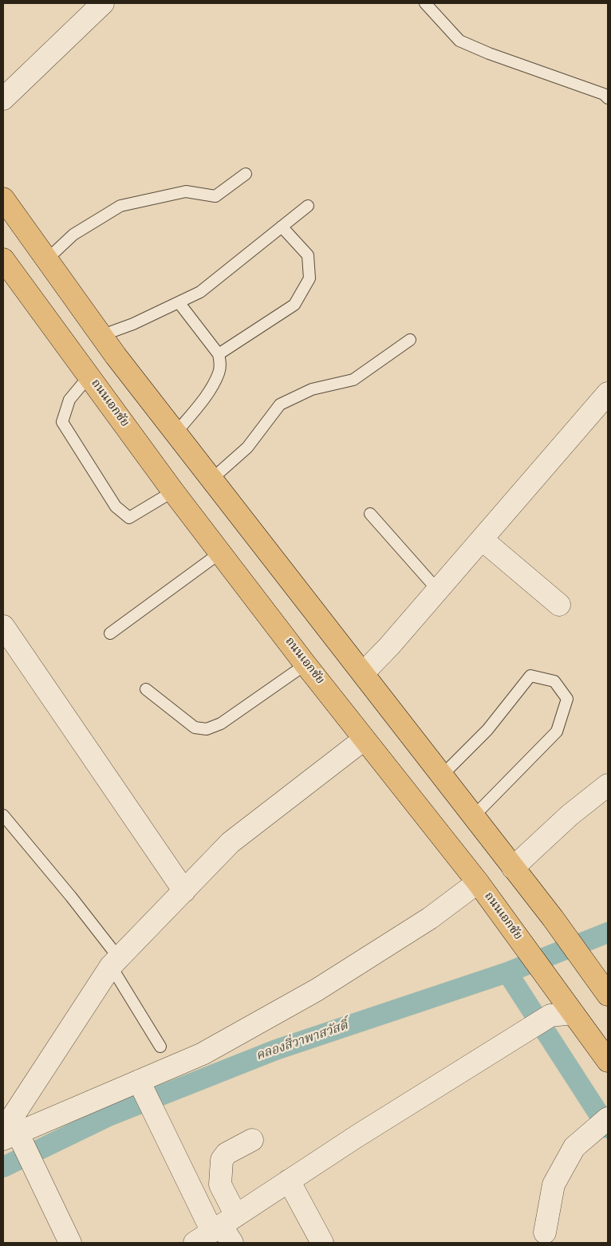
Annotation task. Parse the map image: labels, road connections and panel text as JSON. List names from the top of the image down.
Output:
{
  "streets": {
    "main road": ["ถนนเอกชัย"]
  },
  "water": ["คลองสี่วาพาสวัสดิ์"]
}
